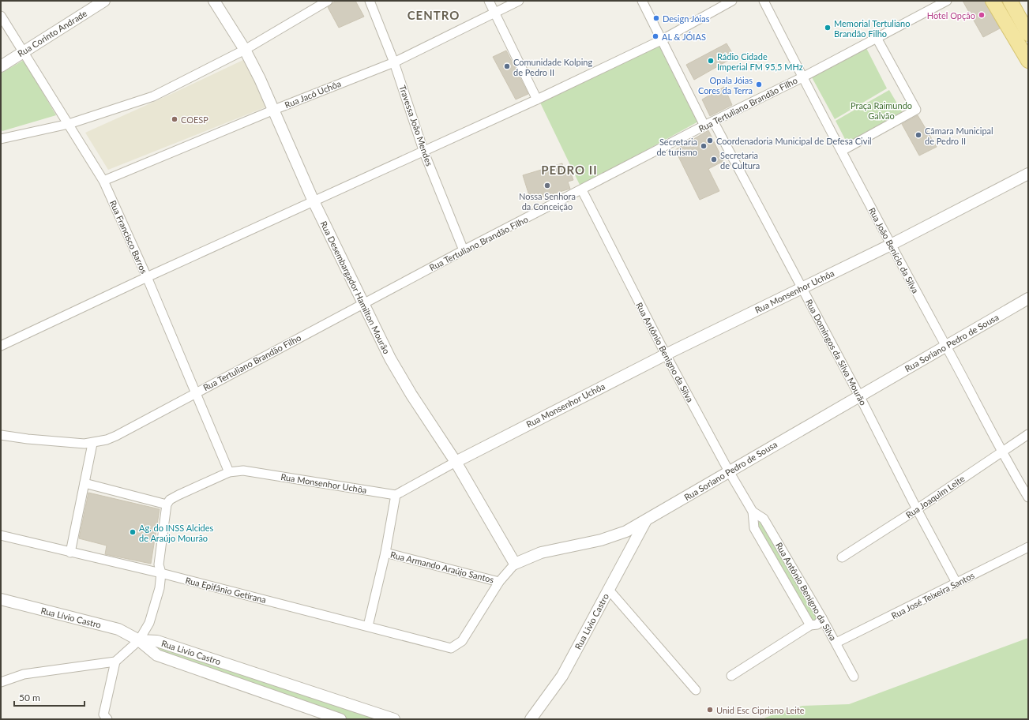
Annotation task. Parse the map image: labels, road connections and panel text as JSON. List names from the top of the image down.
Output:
{
  "streets": {
    "street": [
      "Rua Corinto Andrade",
      "Rua Jacó Uchôa",
      "Rua Tertuliano Brandão Filho",
      "Travessa João Mendes",
      "Rua Francisco Barros",
      "Rua João Benício da Silva",
      "Rua Desembargador Hamilton Mourão",
      "Rua Monsenhor Uchôa",
      "Rua Soriano Pedro de Sousa",
      "Rua Antônio Benigno da Silva",
      "Rua Domingos da Silva Mourão",
      "Rua Joaquim Leite",
      "Rua Armando Araújo Santos",
      "Rua Epifânio Getirana",
      "Rua José Teixeira Santos",
      "Rua Lívio Castro",
      "Rua Livio Castro"
    ]
  },
  "crossings": [
    ["Rua Corinto Andrade", "Rua Francisco Barros"],
    ["Rua Jacó Uchôa", "Travessa João Mendes"],
    ["Rua Jacó Uchôa", "Rua Francisco Barros"],
    ["Rua Jacó Uchôa", "Rua Desembargador Hamilton Mourão"],
    ["Rua Tertuliano Brandão Filho", "Travessa João Mendes"],
    ["Rua Tertuliano Brandão Filho", "Rua Francisco Barros"],
    ["Rua Tertuliano Brandão Filho", "Rua João Benício da Silva"],
    ["Rua Tertuliano Brandão Filho", "Rua Desembargador Hamilton Mourão"],
    ["Rua Tertuliano Brandão Filho", "Rua Antônio Benigno da Silva"],
    ["Rua Tertuliano Brandão Filho", "Rua Domingos da Silva Mourão"],
    ["Rua Francisco Barros", "Rua Monsenhor Uchôa"],
    ["Rua João Benício da Silva", "Rua Monsenhor Uchôa"],
    ["Rua João Benício da Silva", "Rua Soriano Pedro de Sousa"],
    ["Rua João Benício da Silva", "Rua Joaquim Leite"],
    ["Rua Desembargador Hamilton Mourão", "Rua Monsenhor Uchôa"],
    ["Rua Desembargador Hamilton Mourão", "Rua Soriano Pedro de Sousa"],
    ["Rua Monsenhor Uchôa", "Rua Antônio Benigno da Silva"],
    ["Rua Monsenhor Uchôa", "Rua Domingos da Silva Mourão"],
    ["Rua Soriano Pedro de Sousa", "Rua Antônio Benigno da Silva"],
    ["Rua Soriano Pedro de Sousa", "Rua Domingos da Silva Mourão"],
    ["Rua Soriano Pedro de Sousa", "Rua Armando Araújo Santos"],
    ["Rua Soriano Pedro de Sousa", "Rua Epifânio Getirana"],
    ["Rua Soriano Pedro de Sousa", "Rua Livio Castro"],
    ["Rua Antônio Benigno da Silva", "Rua José Teixeira Santos"],
    ["Rua Domingos da Silva Mourão", "Rua Joaquim Leite"],
    ["Rua Domingos da Silva Mourão", "Rua José Teixeira Santos"],
    ["Rua Lívio Castro", "Rua Livio Castro"]
  ],
  "districts": ["CENTRO", "PEDRO II"],
  "parks": ["Praça Raimundo Galvão"],
  "places": [
    "Hotel Opção",
    "Design Jóias",
    "Memorial Tertuliano Brandão Filho",
    "AL & JÓIAS",
    "Rádio Cidade Imperial FM 95,5 MHz",
    "Comunidade Kolping de Pedro II",
    "Opala Jóias Cores da Terra",
    "COESP",
    "Câmara Municipal de Pedro II",
    "Coordenadoria Municipal de Defesa Civil",
    "Secretaria de turismo",
    "Secretaria de Cultura",
    "Nossa Senhora da Conceição",
    "Ag. do INSS Alcides de Araújo Mourão",
    "Unid Esc Cipriano Leite"
  ],
  "scale_bar": "50 m"
}
